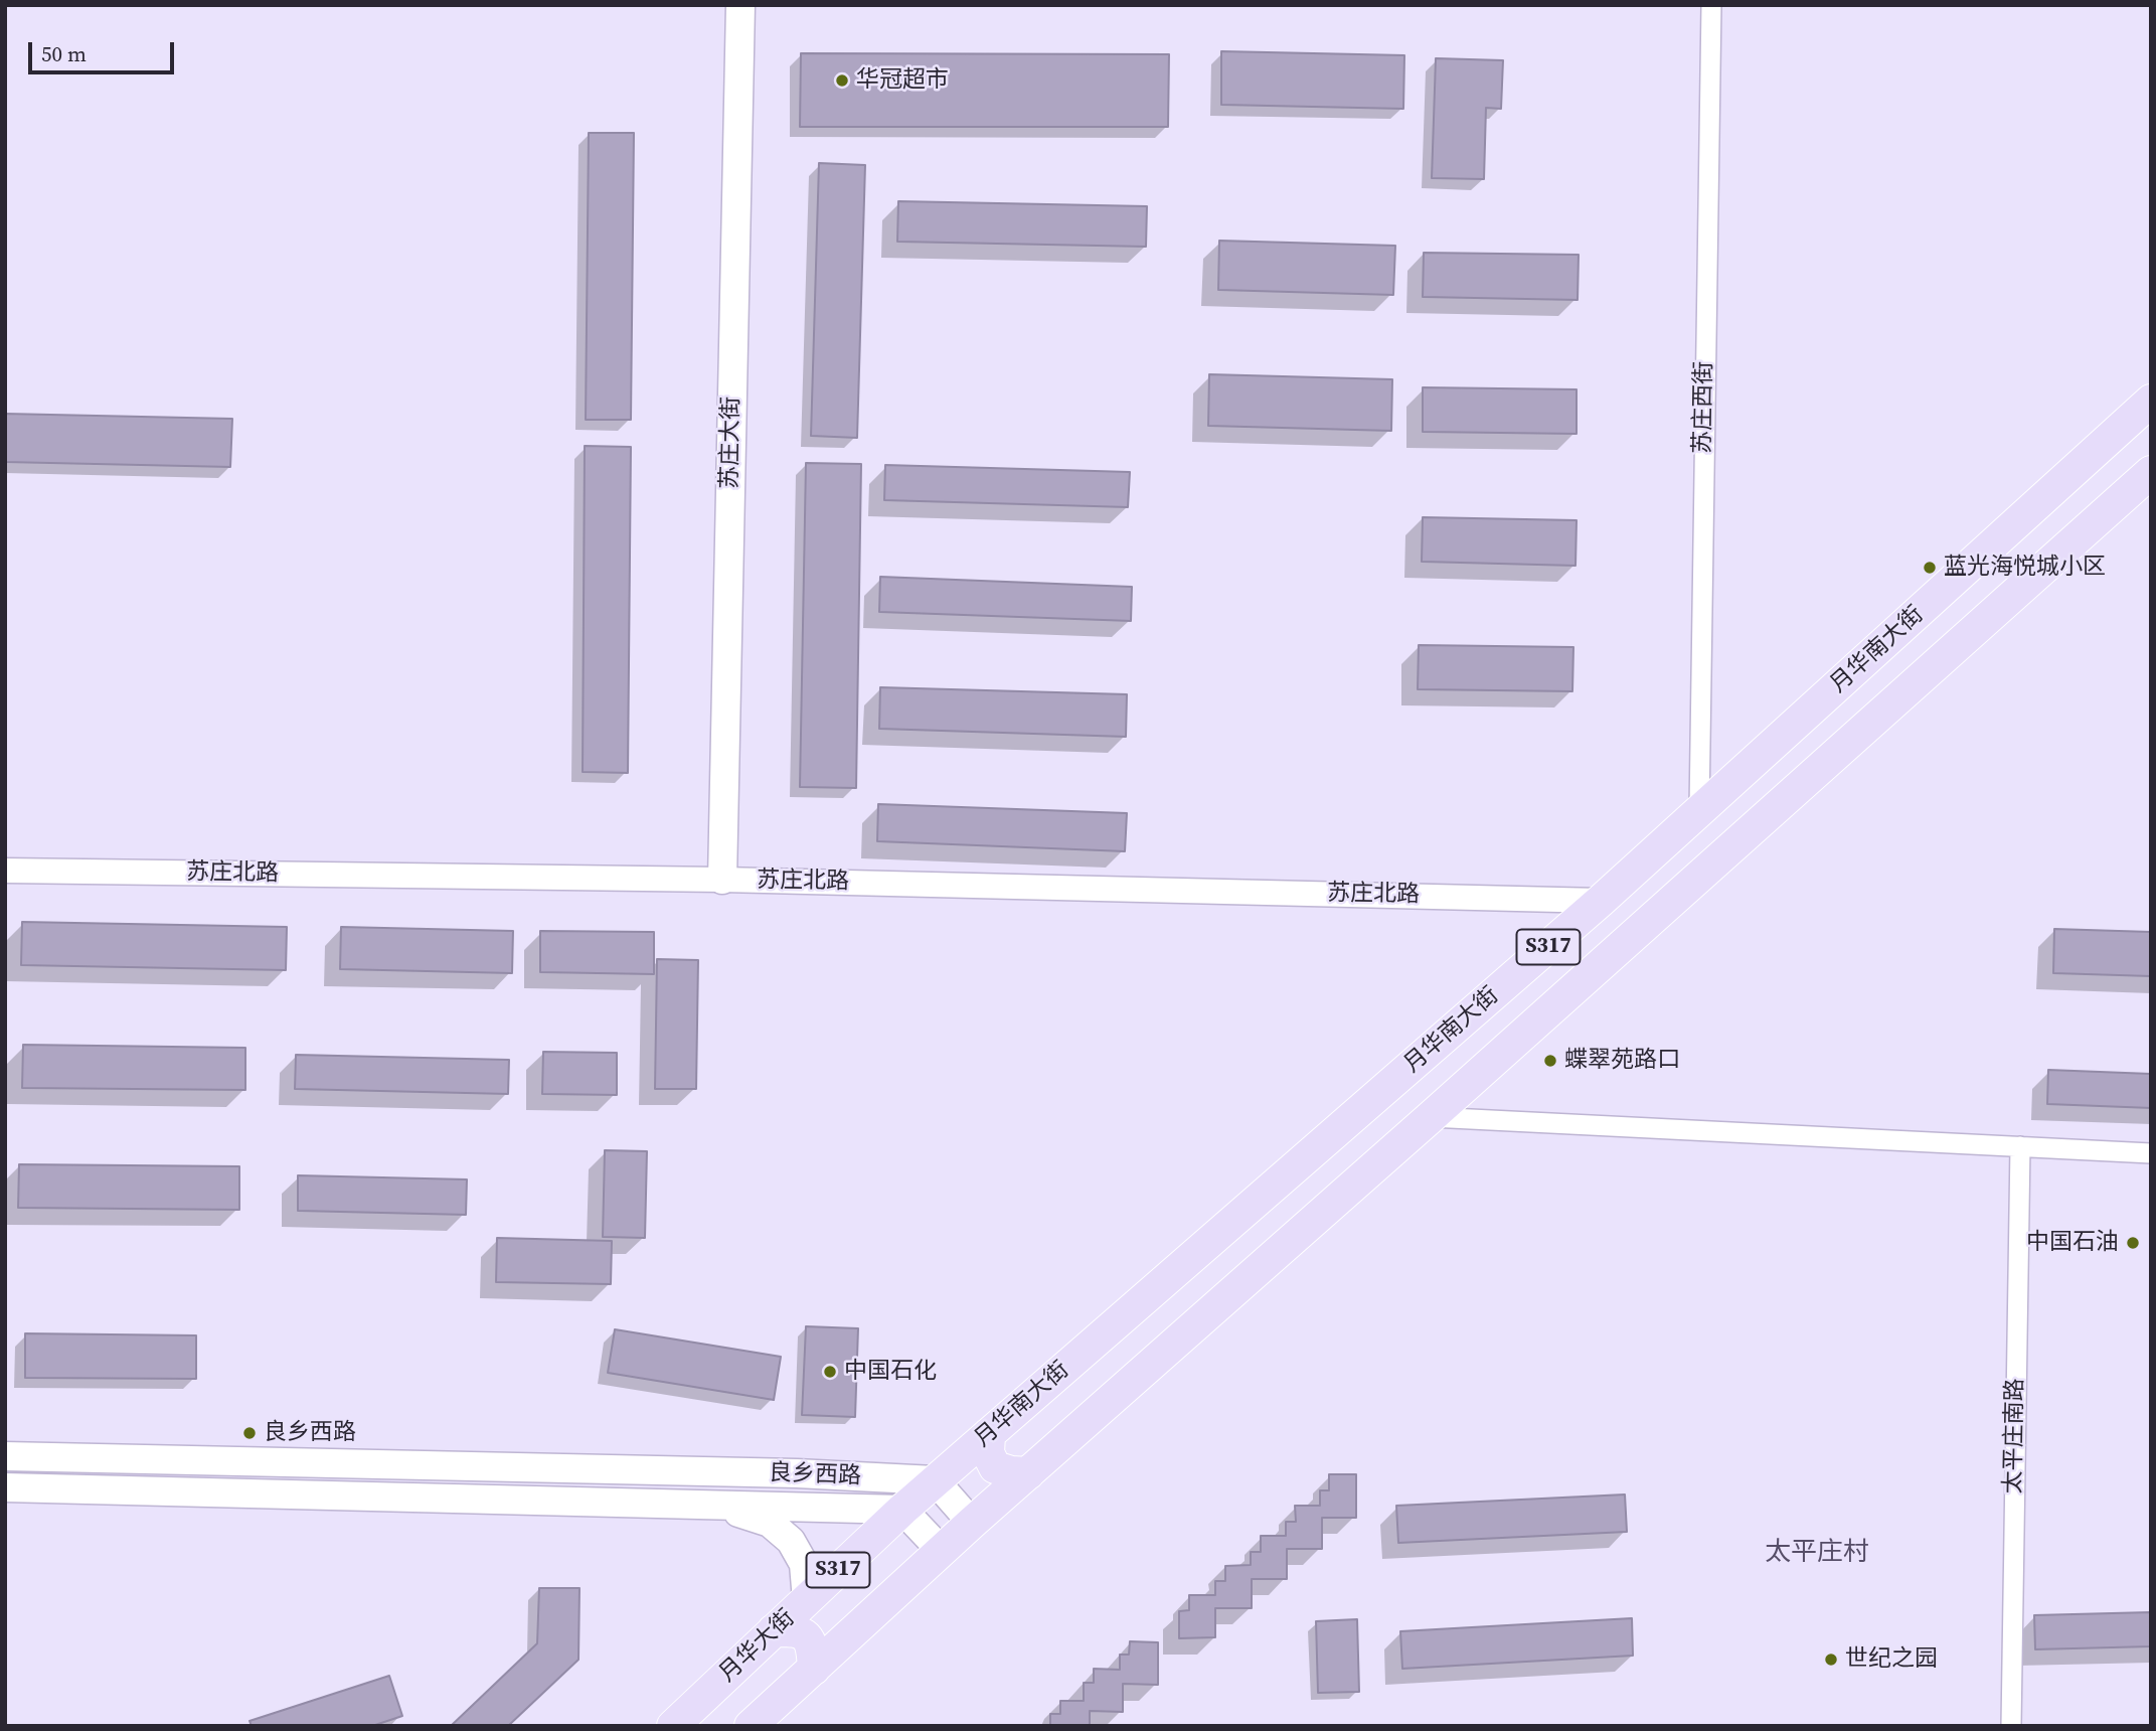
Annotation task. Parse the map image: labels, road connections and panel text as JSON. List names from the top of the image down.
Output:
{
  "streets": {
    "main road": [
      "苏庄大街",
      "月华南大街",
      "S317",
      "良乡西路",
      "月华大街"
    ],
    "street": ["苏庄西街", "苏庄北路", "太平庄南路"]
  },
  "crossings": [
    ["苏庄西街", "月华南大街"],
    ["苏庄大街", "苏庄北路"],
    ["月华南大街", "苏庄北路"],
    ["月华南大街", "良乡西路"],
    ["月华南大街", "月华大街"],
    ["良乡西路", "月华大街"]
  ],
  "districts": ["太平庄村"],
  "places": [
    "华冠超市",
    "蓝光海悦城小区",
    "蝶翠苑路口",
    "中国石油",
    "中国石化",
    "良乡西路",
    "世纪之园"
  ],
  "scale_bar": "50 m"
}
